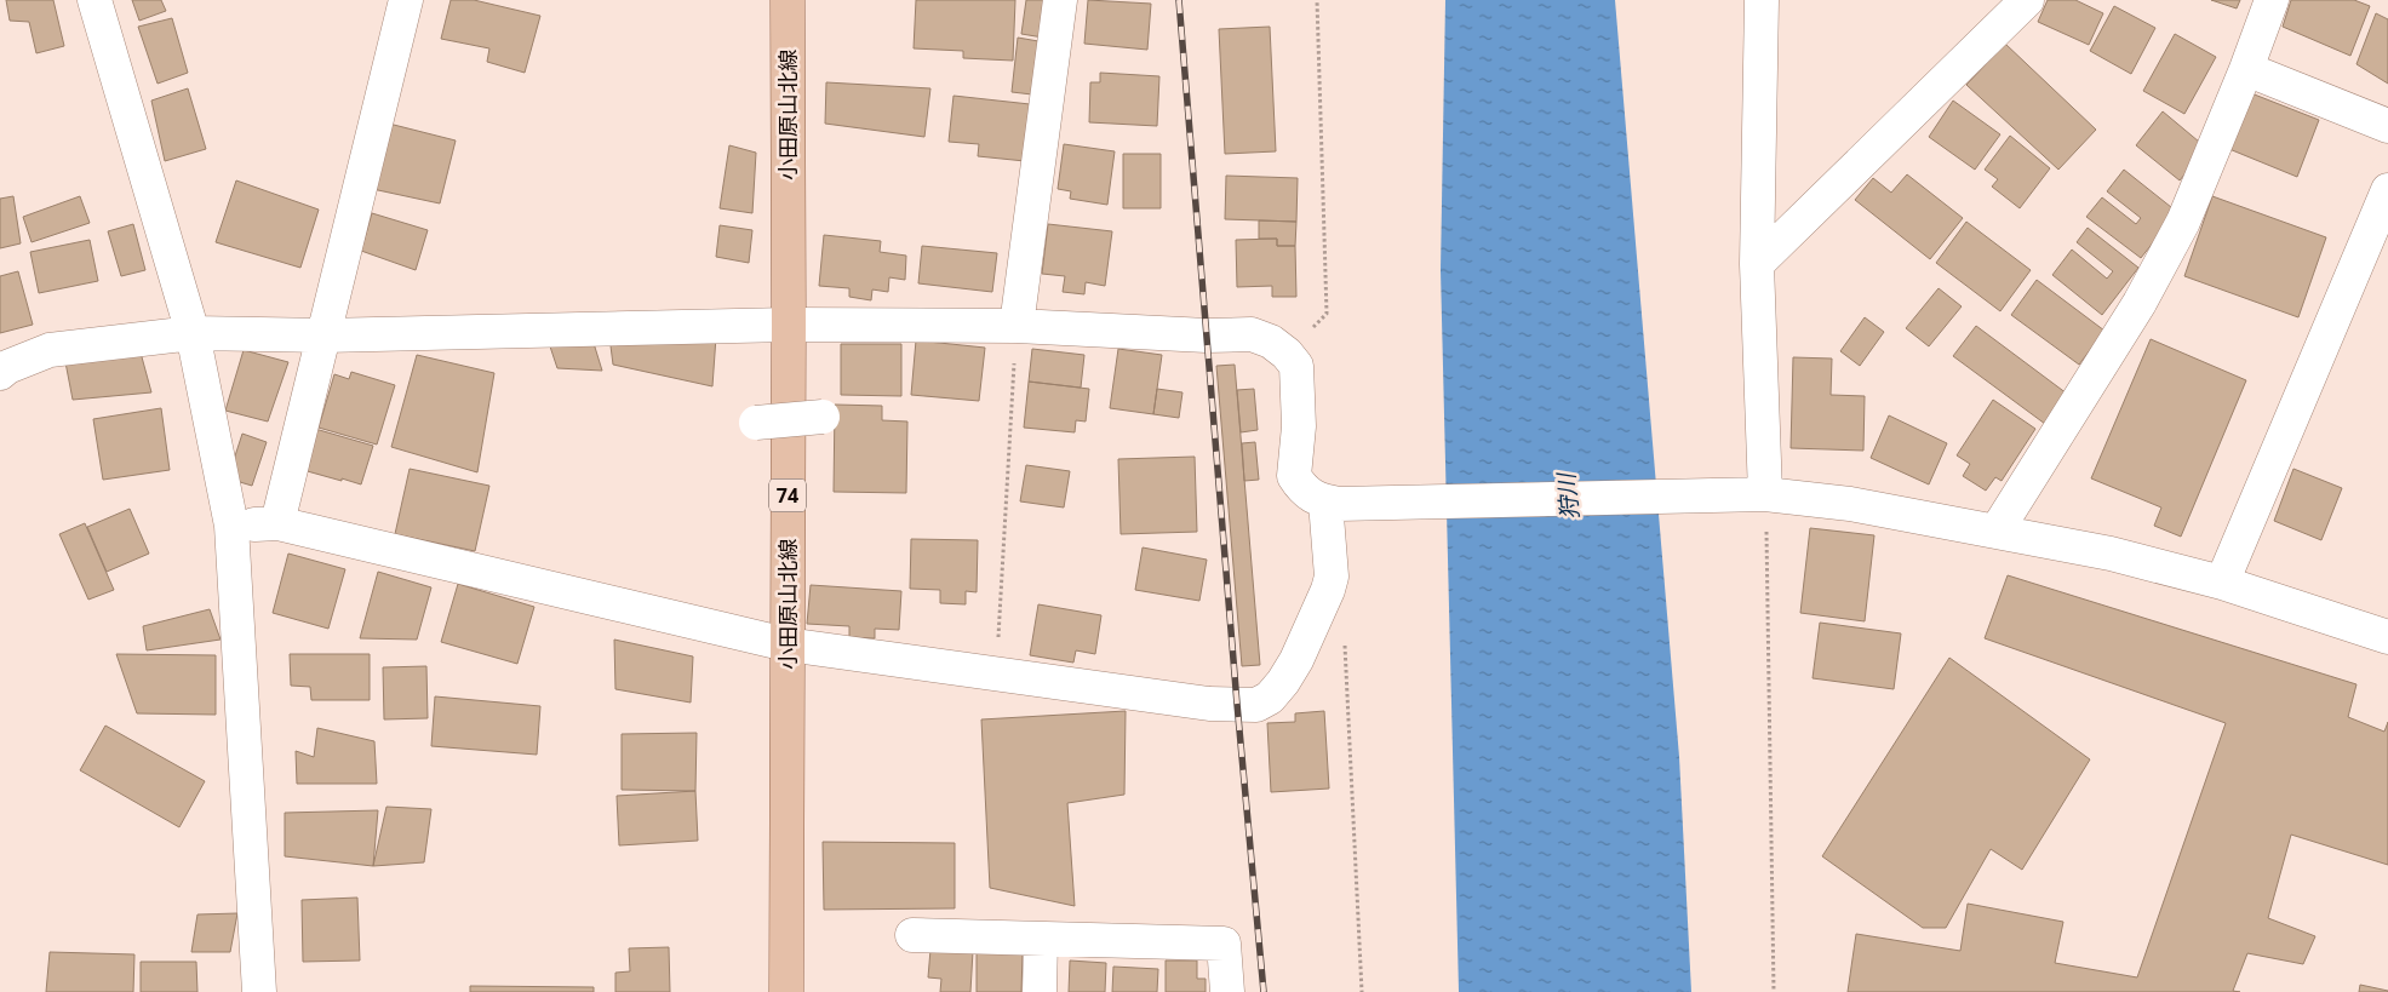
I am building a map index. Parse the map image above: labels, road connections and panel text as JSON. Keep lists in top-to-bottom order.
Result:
{
  "streets": {
    "main road": ["小田原山北線", "74"]
  },
  "water": ["狩川"]
}
